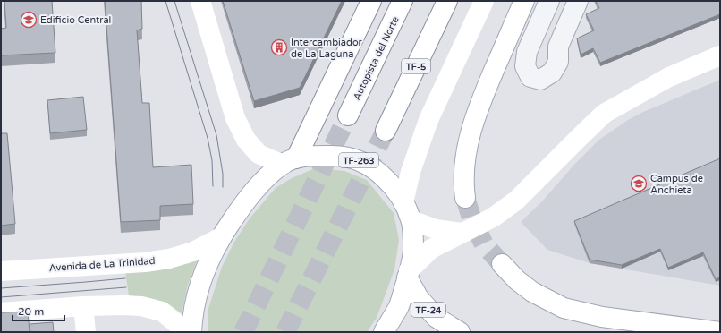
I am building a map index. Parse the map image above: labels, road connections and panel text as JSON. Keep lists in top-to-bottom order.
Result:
{
  "streets": {
    "main road": [
      "Autopista del Norte",
      "TF-5",
      "TF-263",
      "Avenida de La Trinidad",
      "TF-24"
    ]
  },
  "crossings": [
    ["TF-263", "TF-24"]
  ],
  "places": {
    "school or university": ["Edificio Central", "Campus de Anchieta"],
    "building": ["Intercambiador de La Laguna"]
  },
  "scale_bar": "20 m"
}
